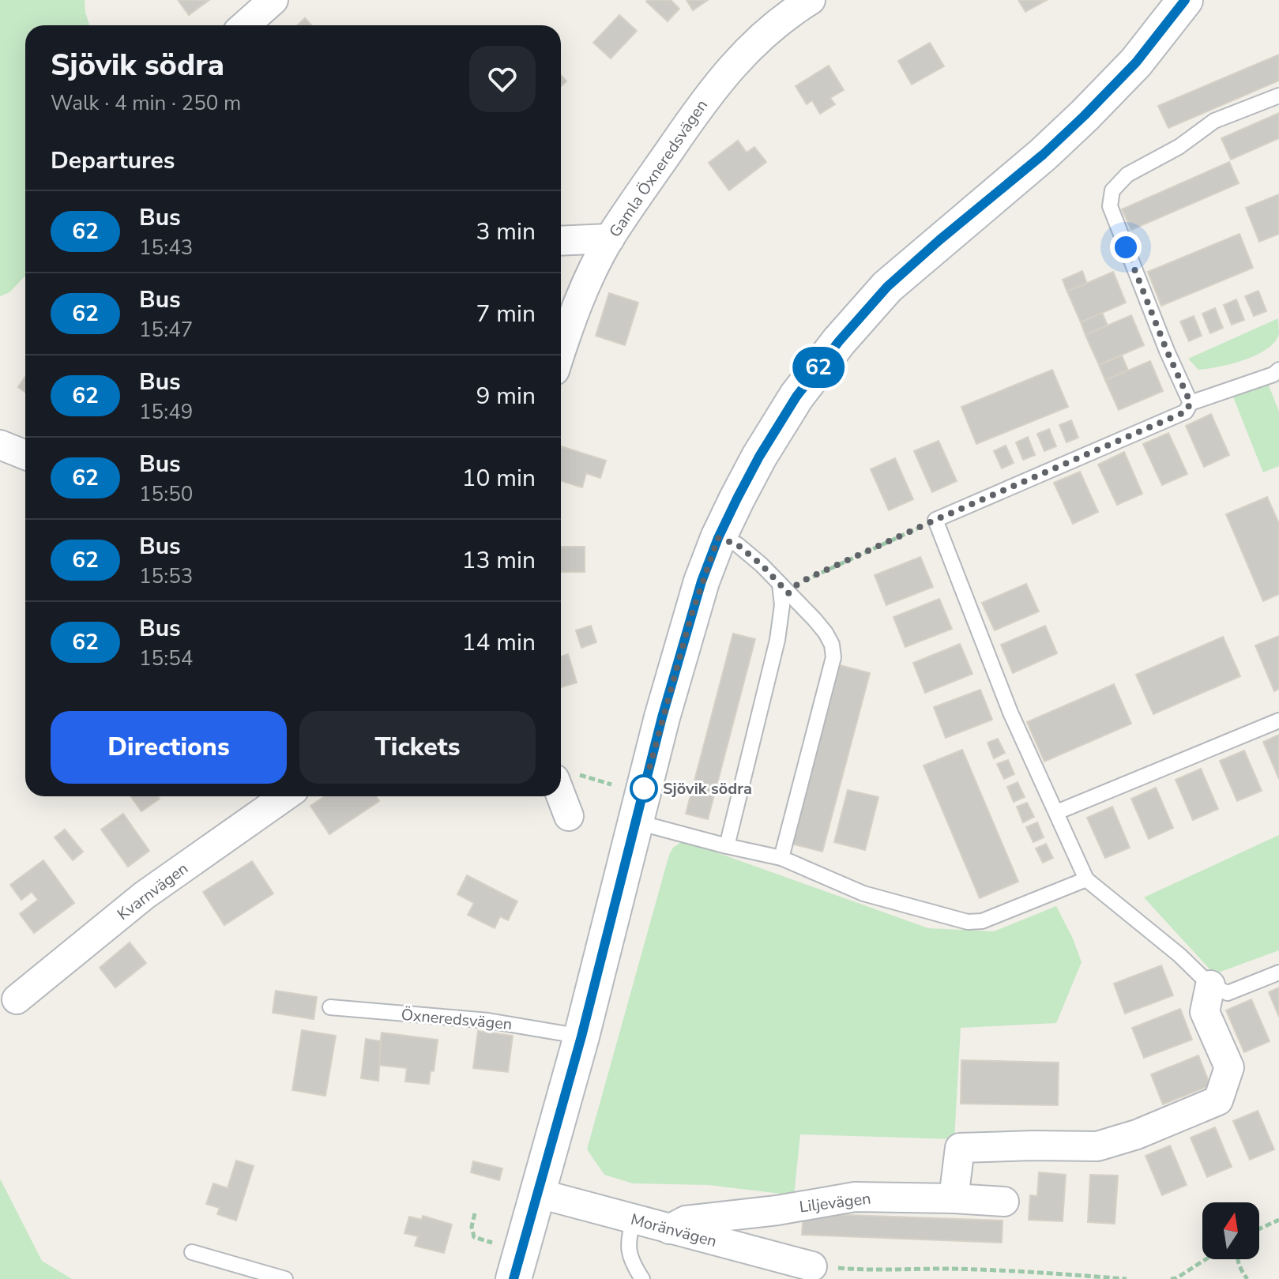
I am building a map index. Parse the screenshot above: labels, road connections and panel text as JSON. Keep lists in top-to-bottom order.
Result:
{
  "streets": {
    "street": [
      "Gamla Öxneredsvägen",
      "Kvarnvägen",
      "Liljevägen",
      "Moränvägen"
    ],
    "lane": ["Öxneredsvägen"]
  },
  "crossings": [
    ["Liljevägen", "Moränvägen"]
  ],
  "places": ["Sjövik södra"],
  "lines": ["bus line 62"],
  "north": "top",
  "page": {
    "on_map": "62",
    "heading": [
      ["Sjövik södra", "Walk · 4 min · 250 m"],
      "Departures"
    ],
    "list": [
      {
        "mark": "62",
        "name": "Bus",
        "note": "15:43",
        "value": "3 min"
      },
      {
        "mark": "62",
        "name": "Bus",
        "note": "15:47",
        "value": "7 min"
      },
      {
        "mark": "62",
        "name": "Bus",
        "note": "15:49",
        "value": "9 min"
      },
      {
        "mark": "62",
        "name": "Bus",
        "note": "15:50",
        "value": "10 min"
      },
      {
        "mark": "62",
        "name": "Bus",
        "note": "15:53",
        "value": "13 min"
      },
      {
        "mark": "62",
        "name": "Bus",
        "note": "15:54",
        "value": "14 min"
      }
    ],
    "buttons": ["Directions", "Tickets"]
  }
}
